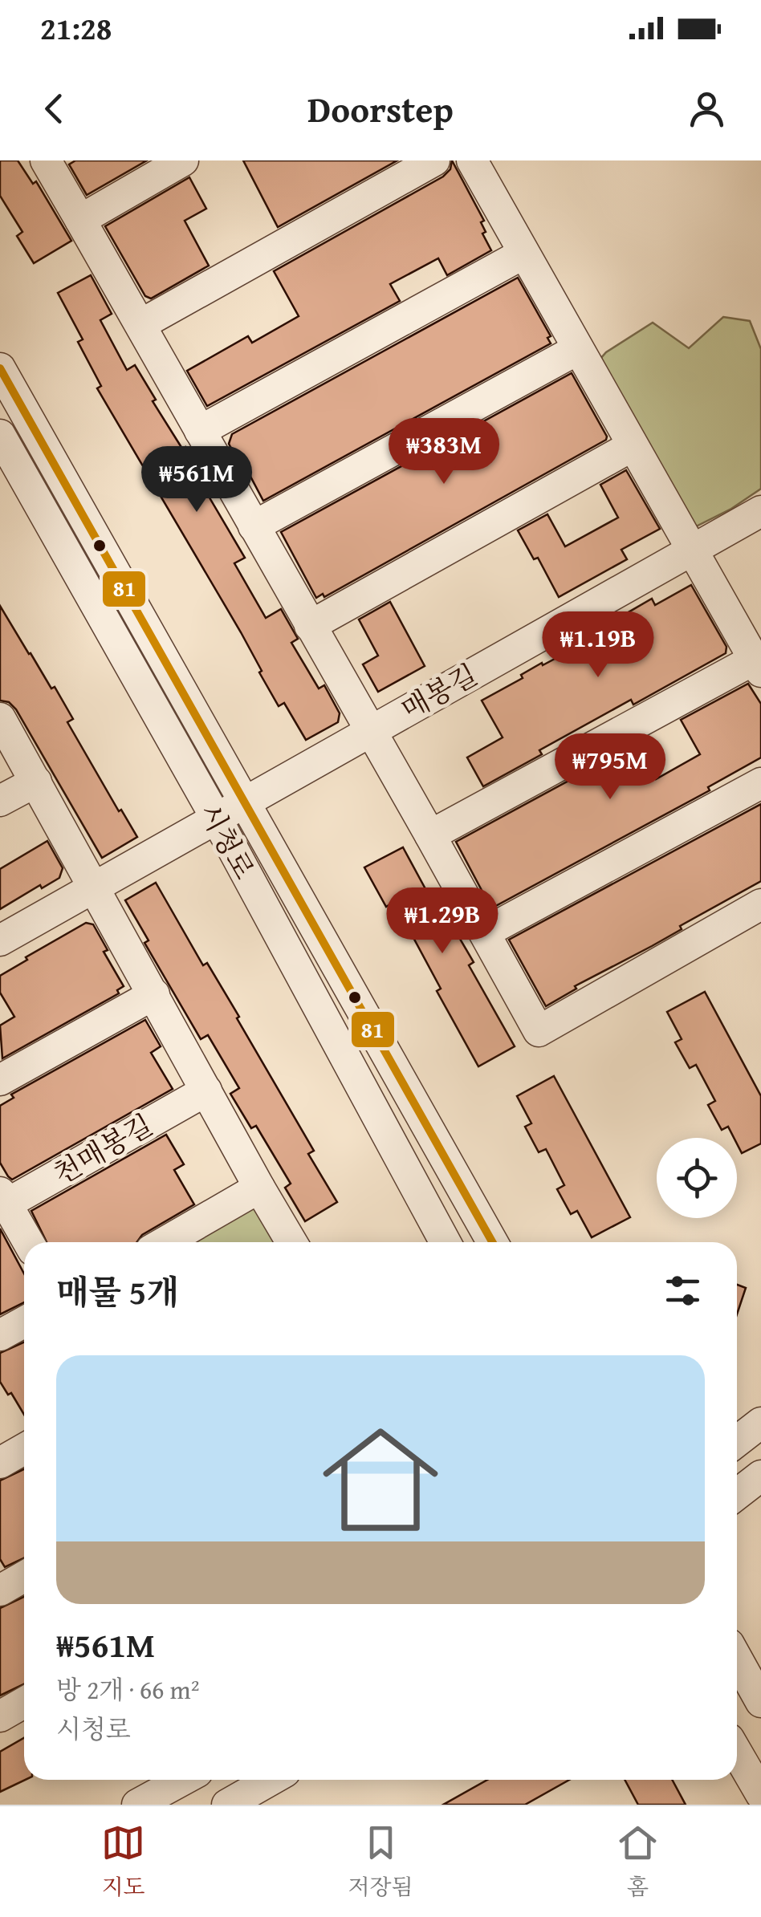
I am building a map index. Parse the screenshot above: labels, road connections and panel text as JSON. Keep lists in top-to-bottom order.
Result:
{
  "streets": {
    "street": ["매봉길", "시청로", "천매봉길"]
  },
  "lines": ["transit line 81"],
  "page": {
    "status": "21:28",
    "header": "Doorstep",
    "price": [
      "₩383M",
      "₩561M",
      "₩1.19B",
      "₩795M",
      "₩1.29B"
    ],
    "heading": "매물 5개",
    "list": [
      {
        "name": "₩561M",
        "note": "방 2개 · 66 m² · 시청로"
      }
    ],
    "tabs": ["지도", "저장됨", "홈"]
  }
}
